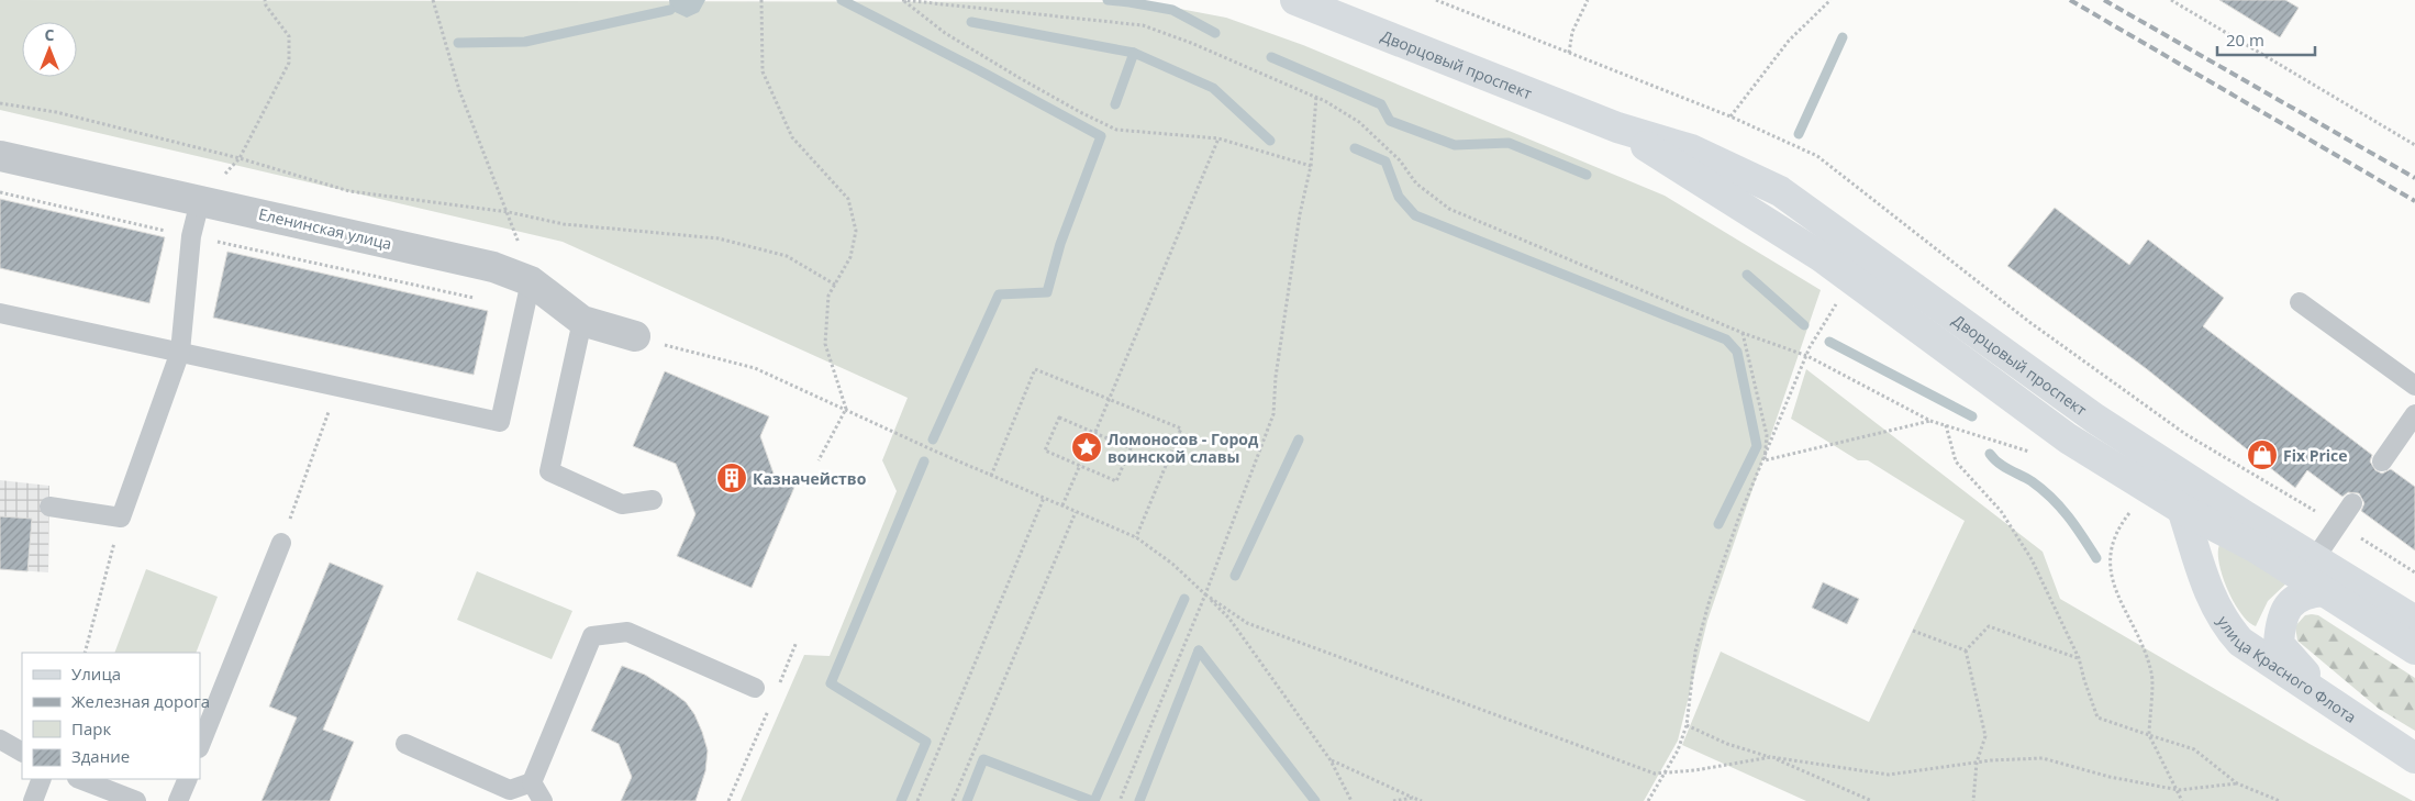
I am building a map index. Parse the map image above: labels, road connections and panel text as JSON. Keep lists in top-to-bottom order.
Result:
{
  "streets": {
    "main road": ["Дворцовый проспект", "улица Красного Флота"],
    "street": ["Еленинская улица"]
  },
  "crossings": [
    ["Дворцовый проспект", "улица Красного Флота"]
  ],
  "places": {
    "place": ["Ломоносов - Город воинской славы"],
    "shop": ["Fix Price"],
    "building": ["Казначейство"]
  },
  "legend": [
    "Улица",
    "Железная дорога",
    "Парк",
    "Здание"
  ],
  "scale_bar": "20 m",
  "north": "top"
}
